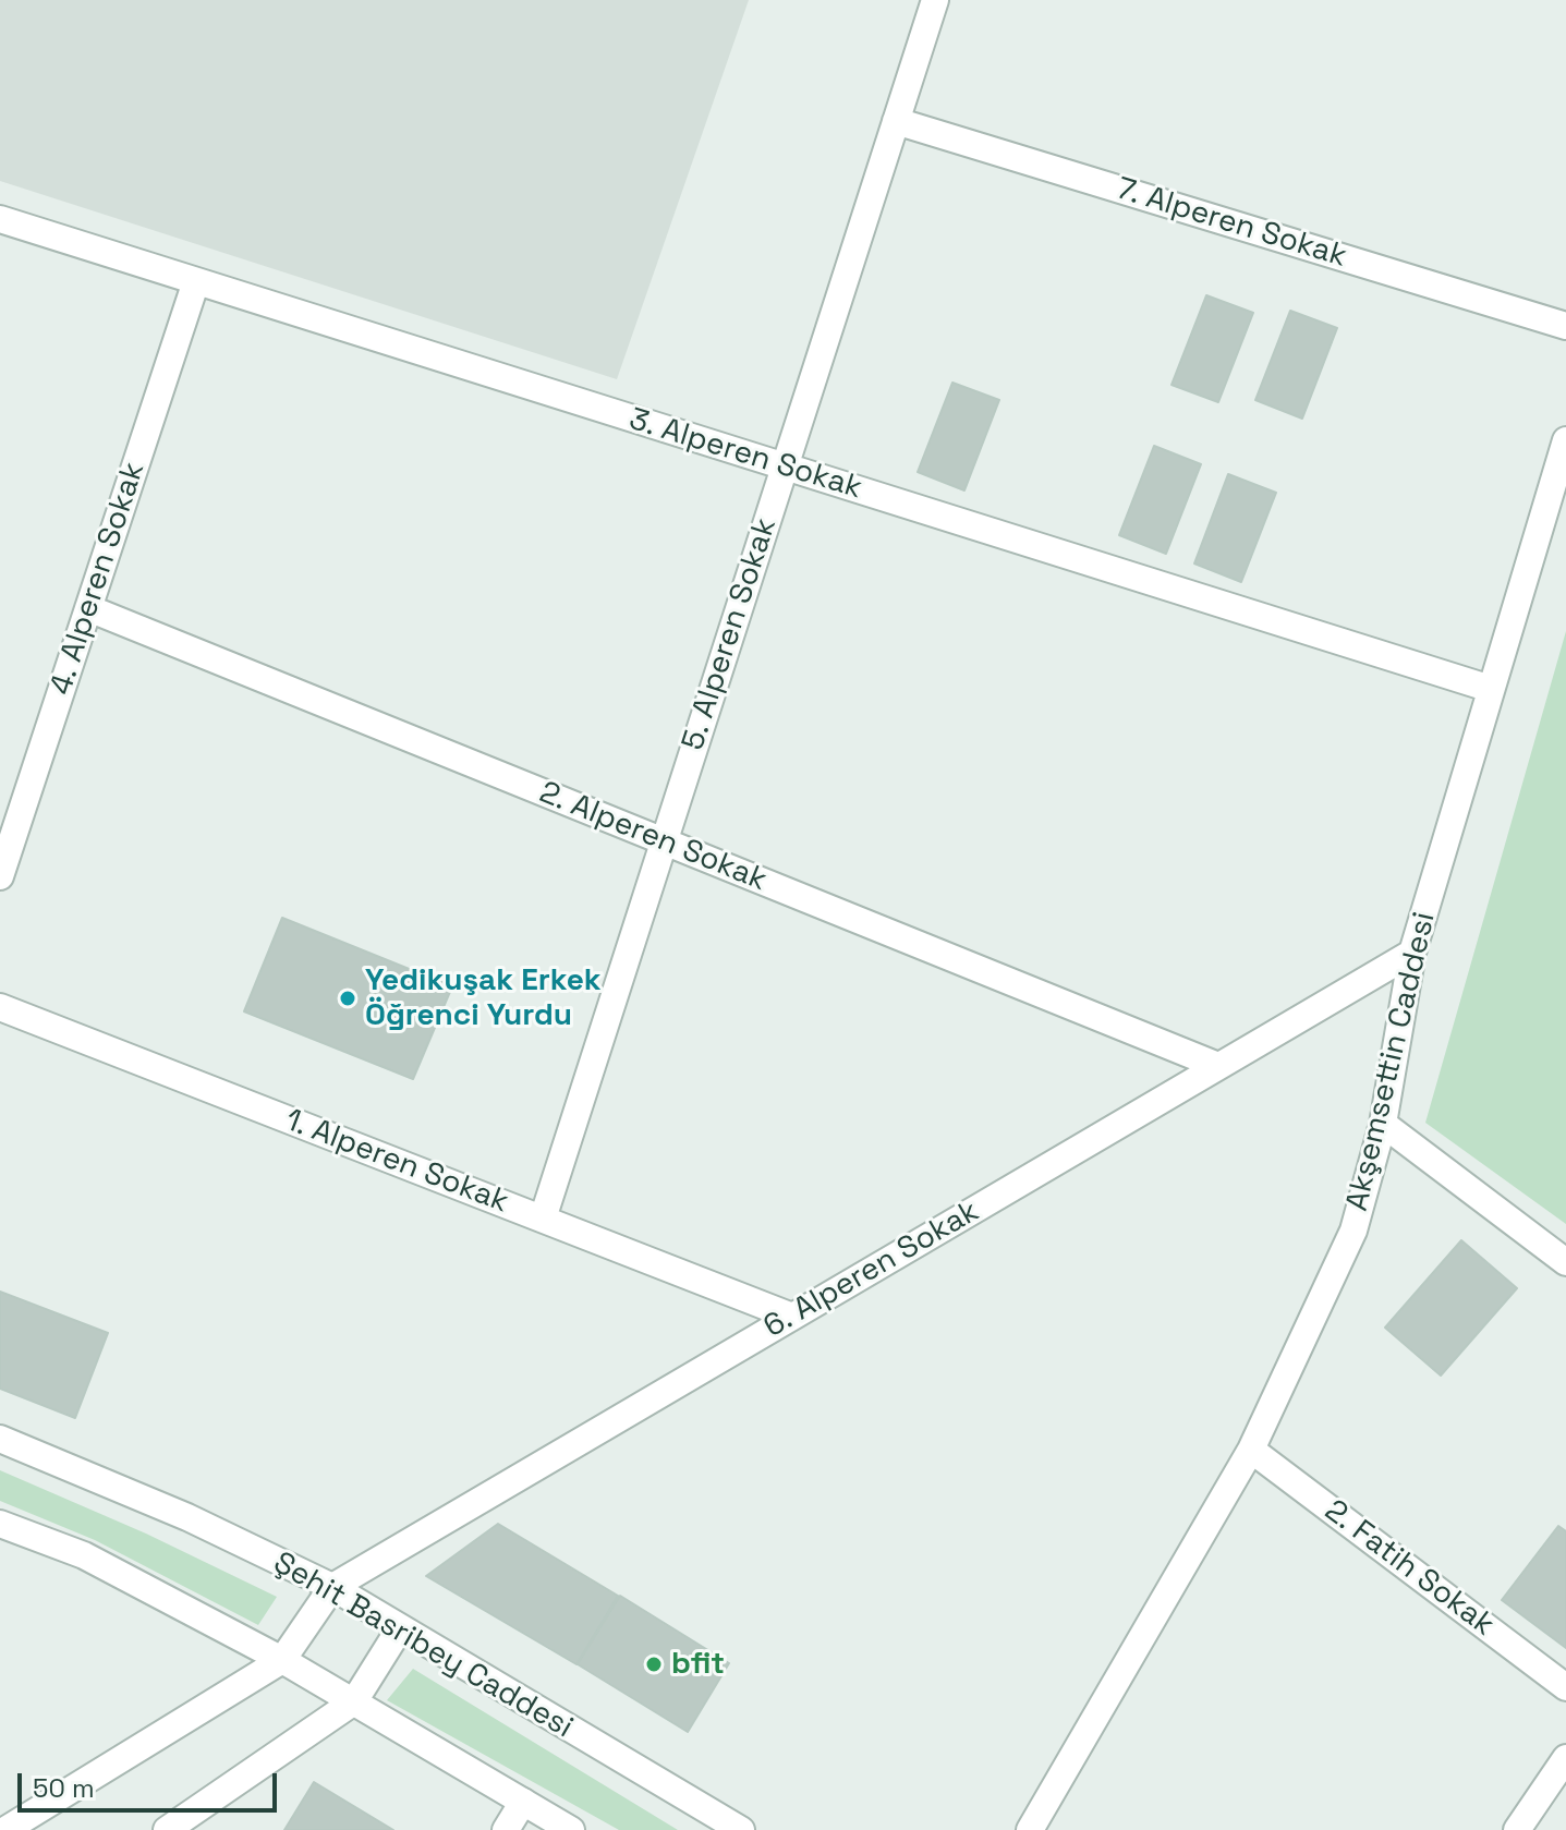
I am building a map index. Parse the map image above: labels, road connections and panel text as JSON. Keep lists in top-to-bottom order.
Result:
{
  "streets": {
    "street": [
      "7. Alperen Sokak",
      "3. Alperen Sokak",
      "4. Alperen Sokak",
      "5. Alperen Sokak",
      "2. Alperen Sokak",
      "Akşemsettin Caddesi",
      "1. Alperen Sokak",
      "6. Alperen Sokak",
      "2. Fatih Sokak",
      "Şehit Basribey Caddesi"
    ]
  },
  "crossings": [
    ["7. Alperen Sokak", "5. Alperen Sokak"],
    ["3. Alperen Sokak", "4. Alperen Sokak"],
    ["3. Alperen Sokak", "5. Alperen Sokak"],
    ["3. Alperen Sokak", "Akşemsettin Caddesi"],
    ["4. Alperen Sokak", "2. Alperen Sokak"],
    ["5. Alperen Sokak", "2. Alperen Sokak"],
    ["5. Alperen Sokak", "1. Alperen Sokak"],
    ["2. Alperen Sokak", "6. Alperen Sokak"],
    ["Akşemsettin Caddesi", "6. Alperen Sokak"],
    ["Akşemsettin Caddesi", "2. Fatih Sokak"],
    ["1. Alperen Sokak", "6. Alperen Sokak"],
    ["6. Alperen Sokak", "Şehit Basribey Caddesi"]
  ],
  "places": ["Yedikuşak Erkek Öğrenci Yurdu", "bfit"],
  "scale_bar": "50 m"
}
